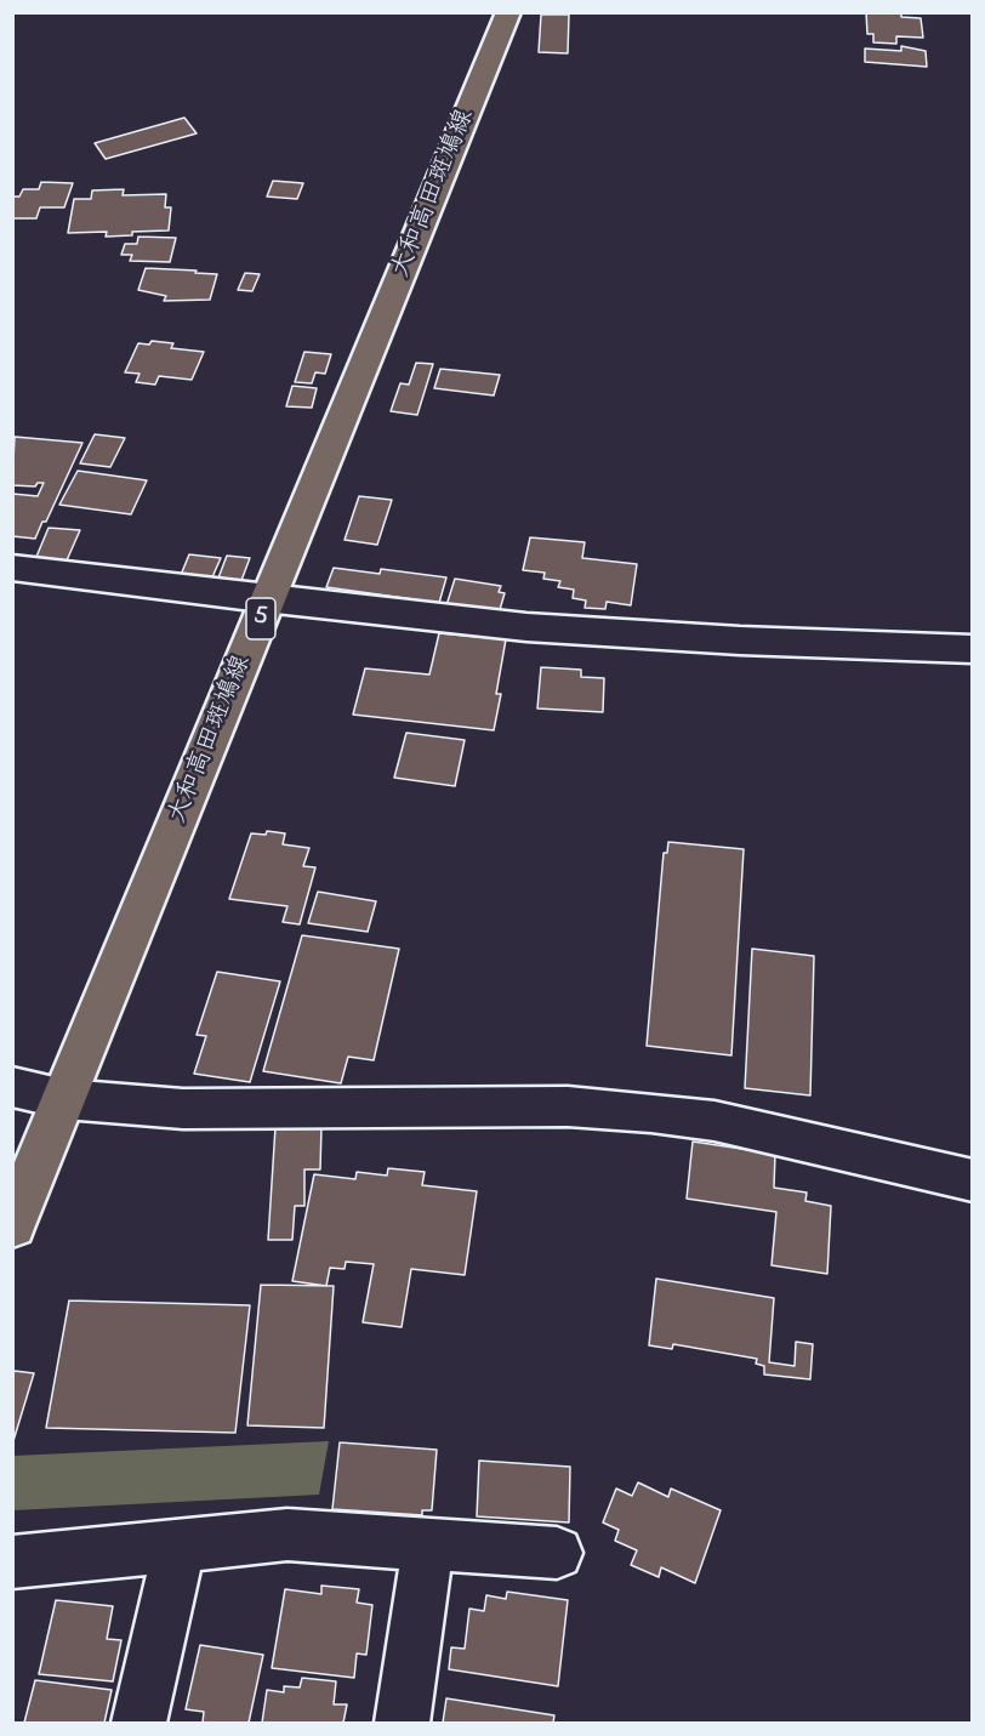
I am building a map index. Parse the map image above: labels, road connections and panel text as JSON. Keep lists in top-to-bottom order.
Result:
{
  "streets": {
    "main road": ["大和高田斑鳩線", "5"]
  }
}
